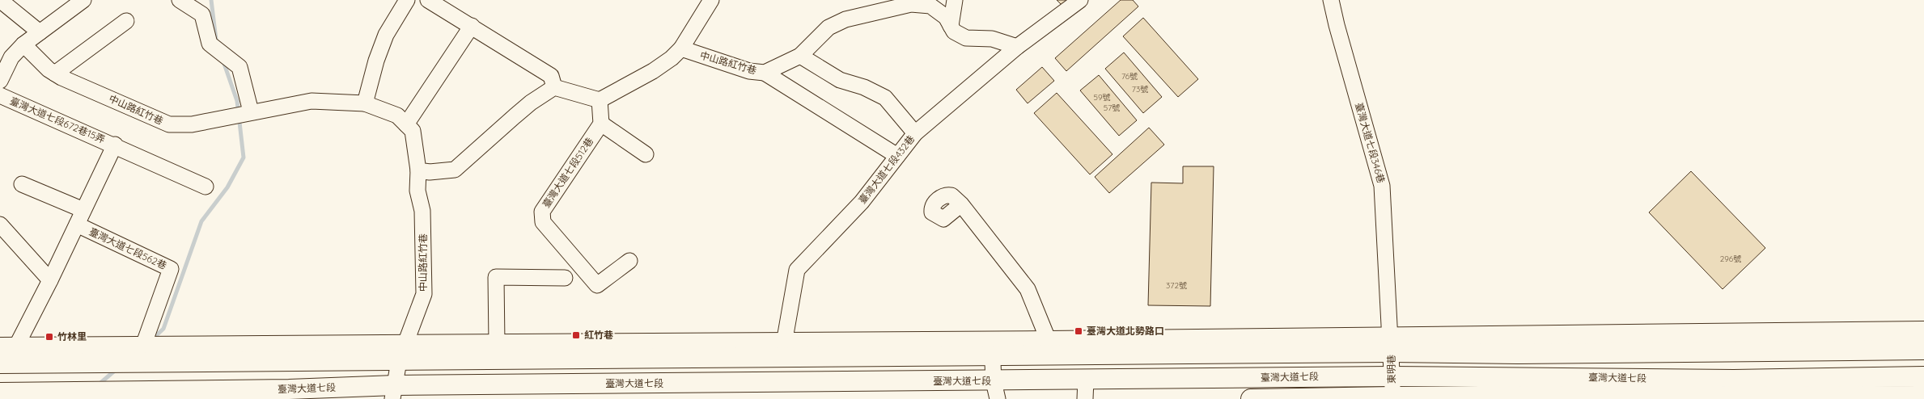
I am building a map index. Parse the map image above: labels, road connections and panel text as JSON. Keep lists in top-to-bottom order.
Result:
{
  "streets": {
    "main road": ["臺灣大道七段"],
    "street": [
      "中山路紅竹巷",
      "臺灣大道七段672巷15弄",
      "臺灣大道七段346巷",
      "臺灣大道七段432巷",
      "臺灣大道七段512巷",
      "臺灣大道七段562巷",
      "東明巷"
    ]
  },
  "crossings": [
    ["中山路紅竹巷", "臺灣大道七段"],
    ["臺灣大道七段346巷", "東明巷"],
    ["東明巷", "臺灣大道七段"]
  ],
  "places": {
    "transit": ["臺灣大道北勢路口", "紅竹巷", "竹林里"]
  },
  "house_numbers": [
    "76號",
    "73號",
    "59號",
    "57號",
    "296號",
    "372號"
  ]
}
